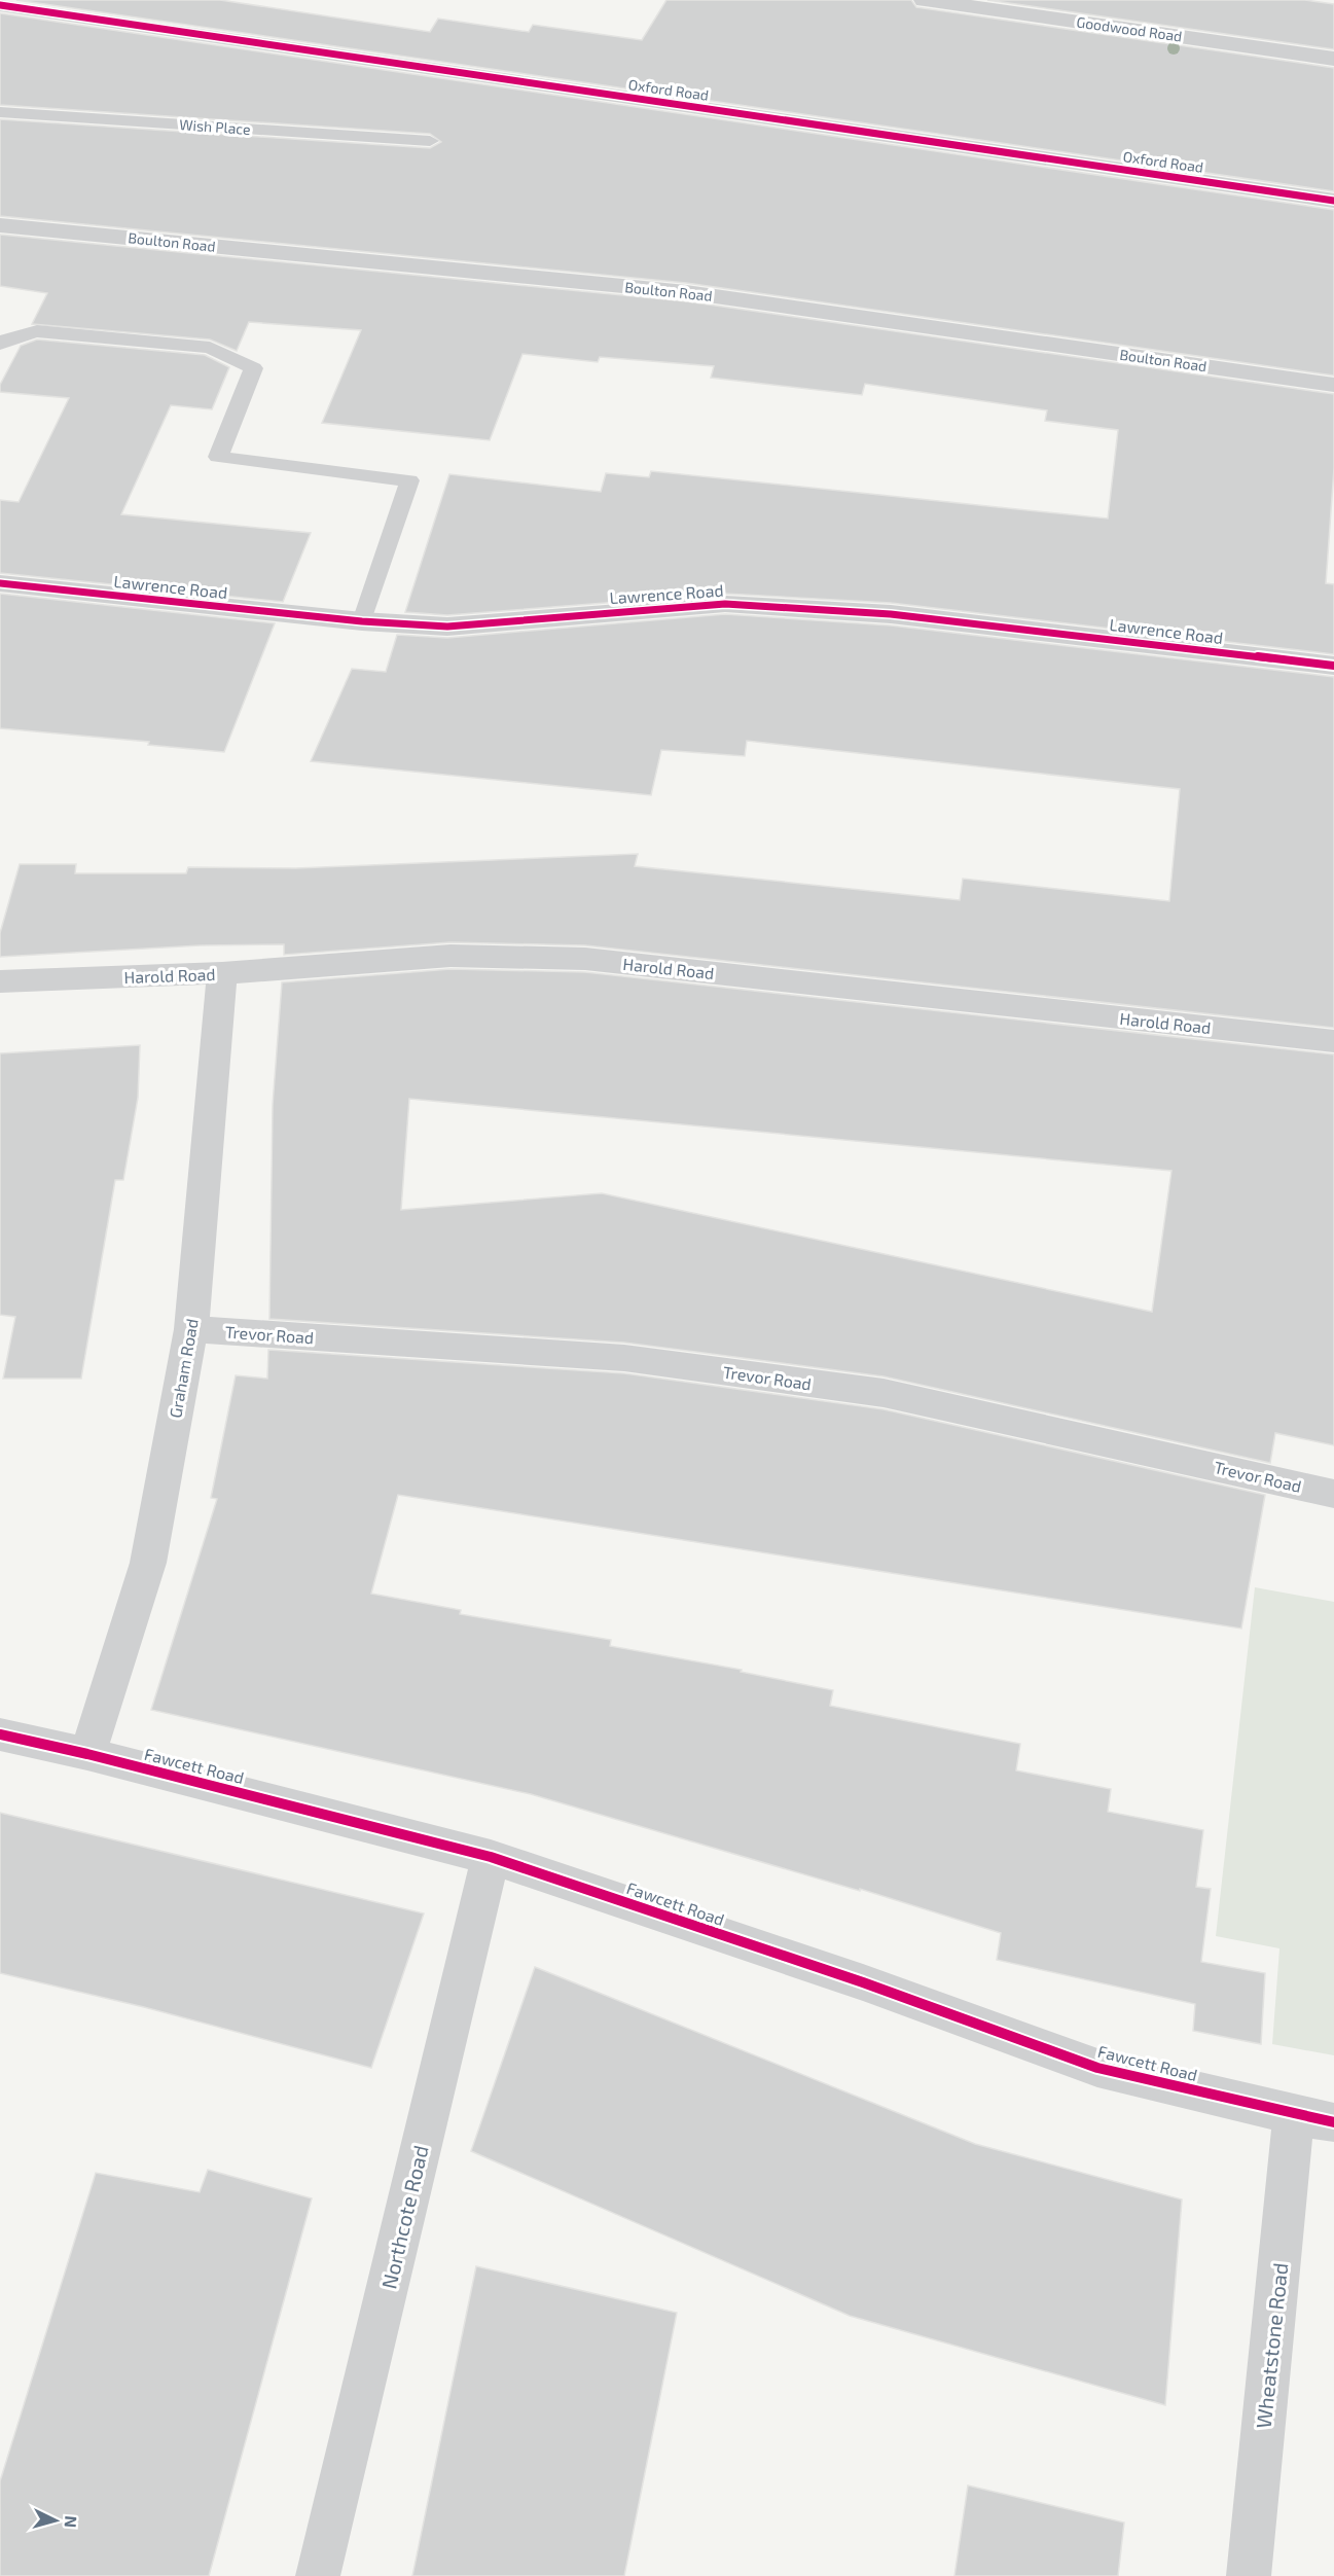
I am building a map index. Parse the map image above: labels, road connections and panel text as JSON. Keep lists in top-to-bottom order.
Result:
{
  "streets": {
    "street": [
      "Goodwood Road",
      "Oxford Road",
      "Boulton Road",
      "Lawrence Road",
      "Harold Road",
      "Trevor Road",
      "Graham Road",
      "Fawcett Road",
      "Northcote Road",
      "Wheatstone Road"
    ],
    "lane": ["Wish Place"]
  },
  "crossings": [
    ["Harold Road", "Graham Road"],
    ["Trevor Road", "Graham Road"],
    ["Graham Road", "Fawcett Road"],
    ["Fawcett Road", "Northcote Road"],
    ["Fawcett Road", "Wheatstone Road"]
  ],
  "north": "right"
}
